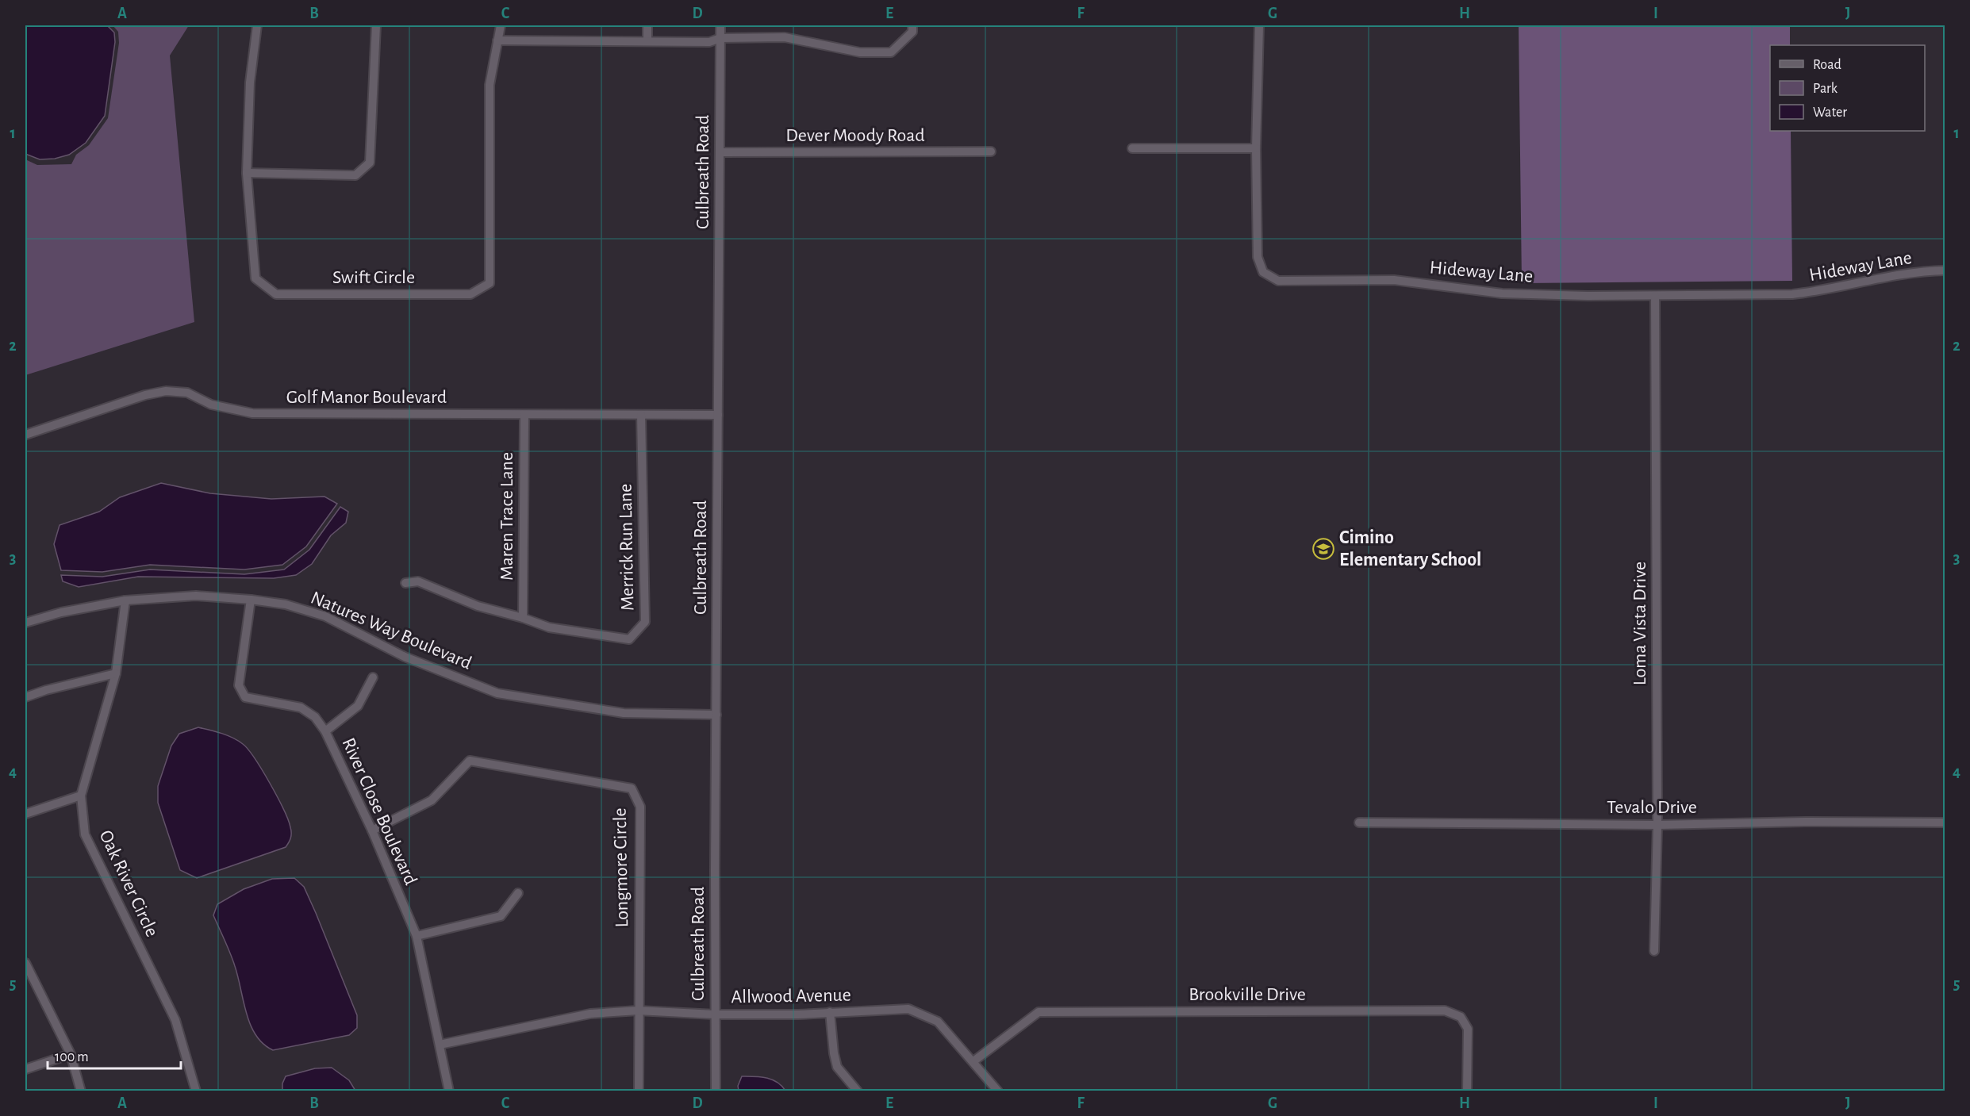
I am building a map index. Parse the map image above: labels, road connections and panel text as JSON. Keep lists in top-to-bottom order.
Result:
{
  "streets": {
    "street": [
      "Dever Moody Road",
      "Culbreath Road",
      "Hideway Lane",
      "Swift Circle",
      "Golf Manor Boulevard",
      "Maren Trace Lane",
      "Merrick Run Lane",
      "Loma Vista Drive",
      "Natures Way Boulevard",
      "Tevalo Drive",
      "River Close Boulevard",
      "Longmore Circle",
      "Oak River Circle",
      "Brookville Drive",
      "Allwood Avenue"
    ]
  },
  "crossings": [
    ["Dever Moody Road", "Culbreath Road"],
    ["Culbreath Road", "Golf Manor Boulevard"],
    ["Culbreath Road", "Natures Way Boulevard"],
    ["Culbreath Road", "Allwood Avenue"],
    ["Hideway Lane", "Loma Vista Drive"],
    ["Golf Manor Boulevard", "Maren Trace Lane"],
    ["Golf Manor Boulevard", "Merrick Run Lane"],
    ["Maren Trace Lane", "Merrick Run Lane"],
    ["Loma Vista Drive", "Tevalo Drive"],
    ["Natures Way Boulevard", "River Close Boulevard"],
    ["Natures Way Boulevard", "Oak River Circle"],
    ["River Close Boulevard", "Longmore Circle"],
    ["River Close Boulevard", "Allwood Avenue"],
    ["Longmore Circle", "Allwood Avenue"],
    ["Brookville Drive", "Allwood Avenue"]
  ],
  "places": {
    "school or university": ["Cimino Elementary School"]
  },
  "legend": ["Road", "Park", "Water"],
  "scale_bar": "100 m",
  "grid": {
    "columns": [
      "A",
      "B",
      "C",
      "D",
      "E",
      "F",
      "G",
      "H",
      "I",
      "J"
    ],
    "rows": [
      "1",
      "2",
      "3",
      "4",
      "5"
    ]
  }
}
